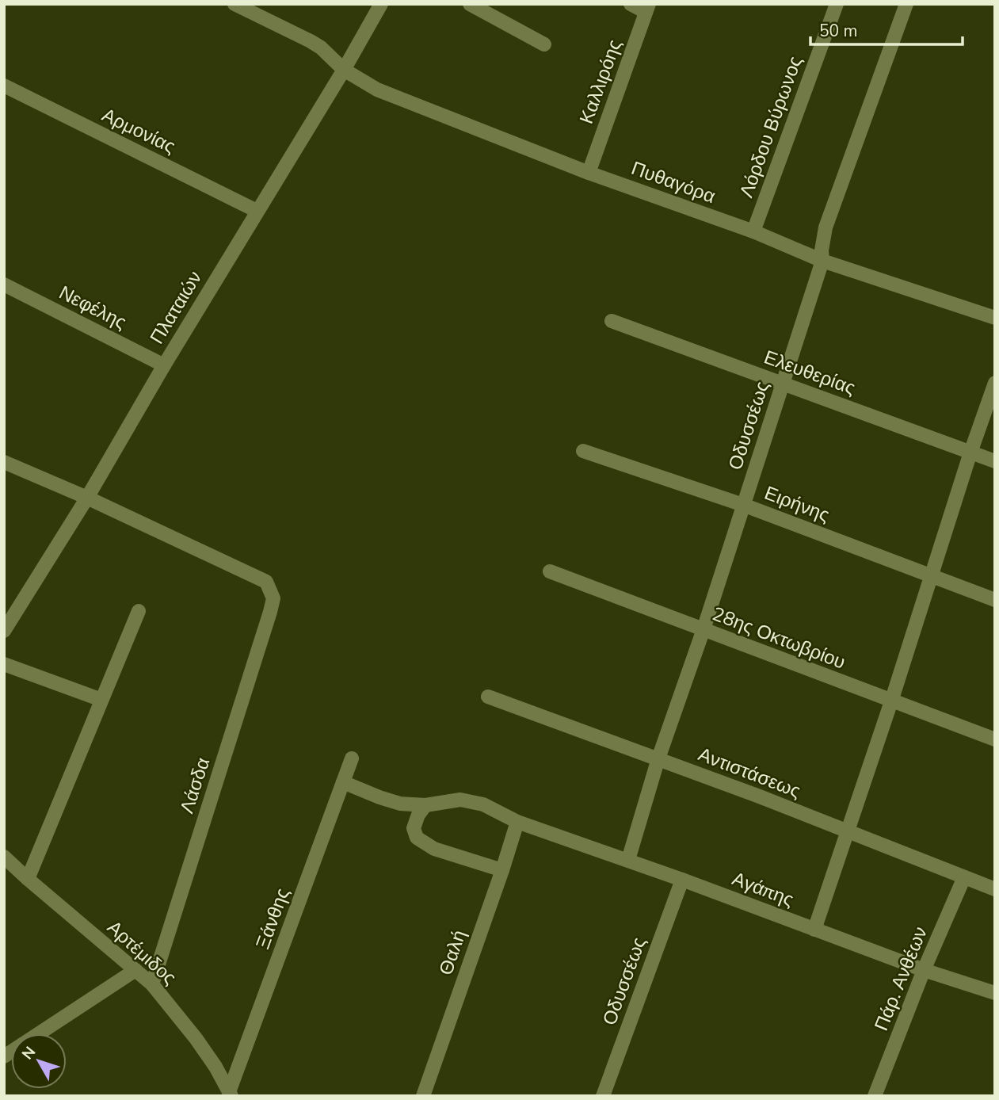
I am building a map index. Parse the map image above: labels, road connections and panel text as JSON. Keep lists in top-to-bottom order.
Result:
{
  "streets": {
    "street": [
      "Καλλιρόης",
      "Λόρδου Βύρωνος",
      "Αρμονίας",
      "Πυθαγόρα",
      "Νεφέλης",
      "Πλαταιών",
      "Ελευθερίας",
      "Οδυσσέως",
      "Ειρήνης",
      "28ης Οκτωβρίου",
      "Αντιστάσεως",
      "Λάσδα",
      "Αγάπης",
      "Ξάνθης",
      "Αρτέμιδος",
      "Θαλή",
      "Πάρ. Ανθέων"
    ]
  },
  "crossings": [
    ["Καλλιρόης", "Πυθαγόρα"],
    ["Λόρδου Βύρωνος", "Πυθαγόρα"],
    ["Αρμονίας", "Πλαταιών"],
    ["Πυθαγόρα", "Πλαταιών"],
    ["Πυθαγόρα", "Οδυσσέως"],
    ["Νεφέλης", "Πλαταιών"],
    ["Πλαταιών", "Λάσδα"],
    ["Ελευθερίας", "Οδυσσέως"],
    ["Οδυσσέως", "Ειρήνης"],
    ["Οδυσσέως", "28ης Οκτωβρίου"],
    ["Οδυσσέως", "Αντιστάσεως"],
    ["Οδυσσέως", "Αγάπης"],
    ["Αντιστάσεως", "Πάρ. Ανθέων"],
    ["Λάσδα", "Αρτέμιδος"],
    ["Αγάπης", "Ξάνθης"],
    ["Αγάπης", "Θαλή"],
    ["Αγάπης", "Πάρ. Ανθέων"],
    ["Ξάνθης", "Αρτέμιδος"]
  ],
  "scale_bar": "50 m",
  "north": "top left"
}
